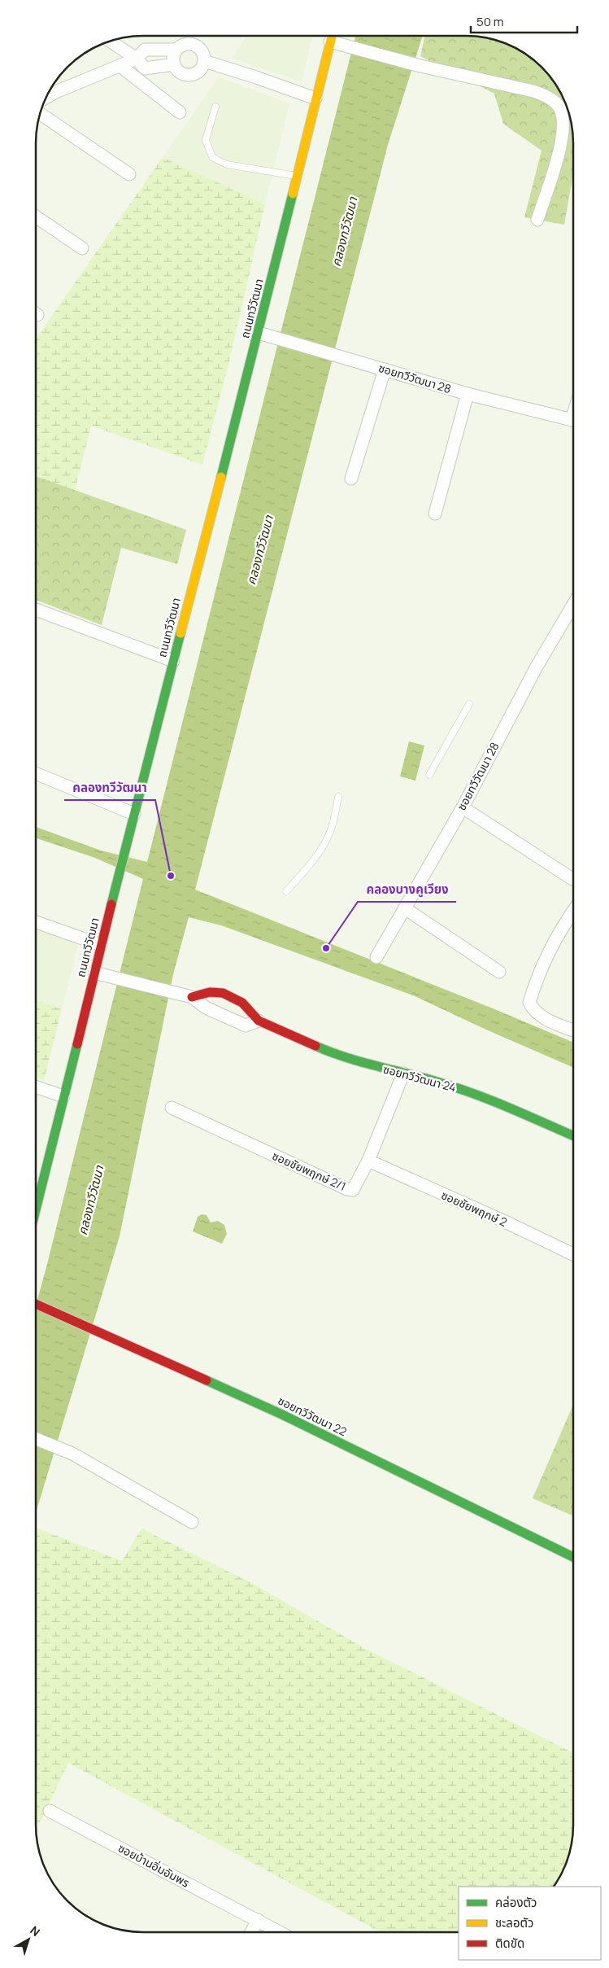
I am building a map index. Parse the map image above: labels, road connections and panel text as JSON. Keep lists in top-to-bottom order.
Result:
{
  "streets": {
    "main road": ["ถนนทวีวัฒนา", "ซอยทวีวัฒนา 24", "ซอยทวีวัฒนา 22"],
    "street": [
      "ซอยทวีวัฒนา 28",
      "ซอยชัยพฤกษ์ 2/1",
      "ซอยชัยพฤกษ์ 2",
      "ซอยบ้านอิ่มอัมพร"
    ]
  },
  "crossings": [
    ["ถนนทวีวัฒนา", "ซอยทวีวัฒนา 28"],
    ["ซอยทวีวัฒนา 24", "ซอยชัยพฤกษ์ 2/1"],
    ["ซอยชัยพฤกษ์ 2/1", "ซอยชัยพฤกษ์ 2"]
  ],
  "water": ["คลองทวีวัฒนา"],
  "places": ["คลองทวีวัฒนา", "คลองบางคูเวียง"],
  "legend": ["คล่องตัว", "ชะลอตัว", "ติดขัด"],
  "scale_bar": "50 m",
  "north": "top right"
}
